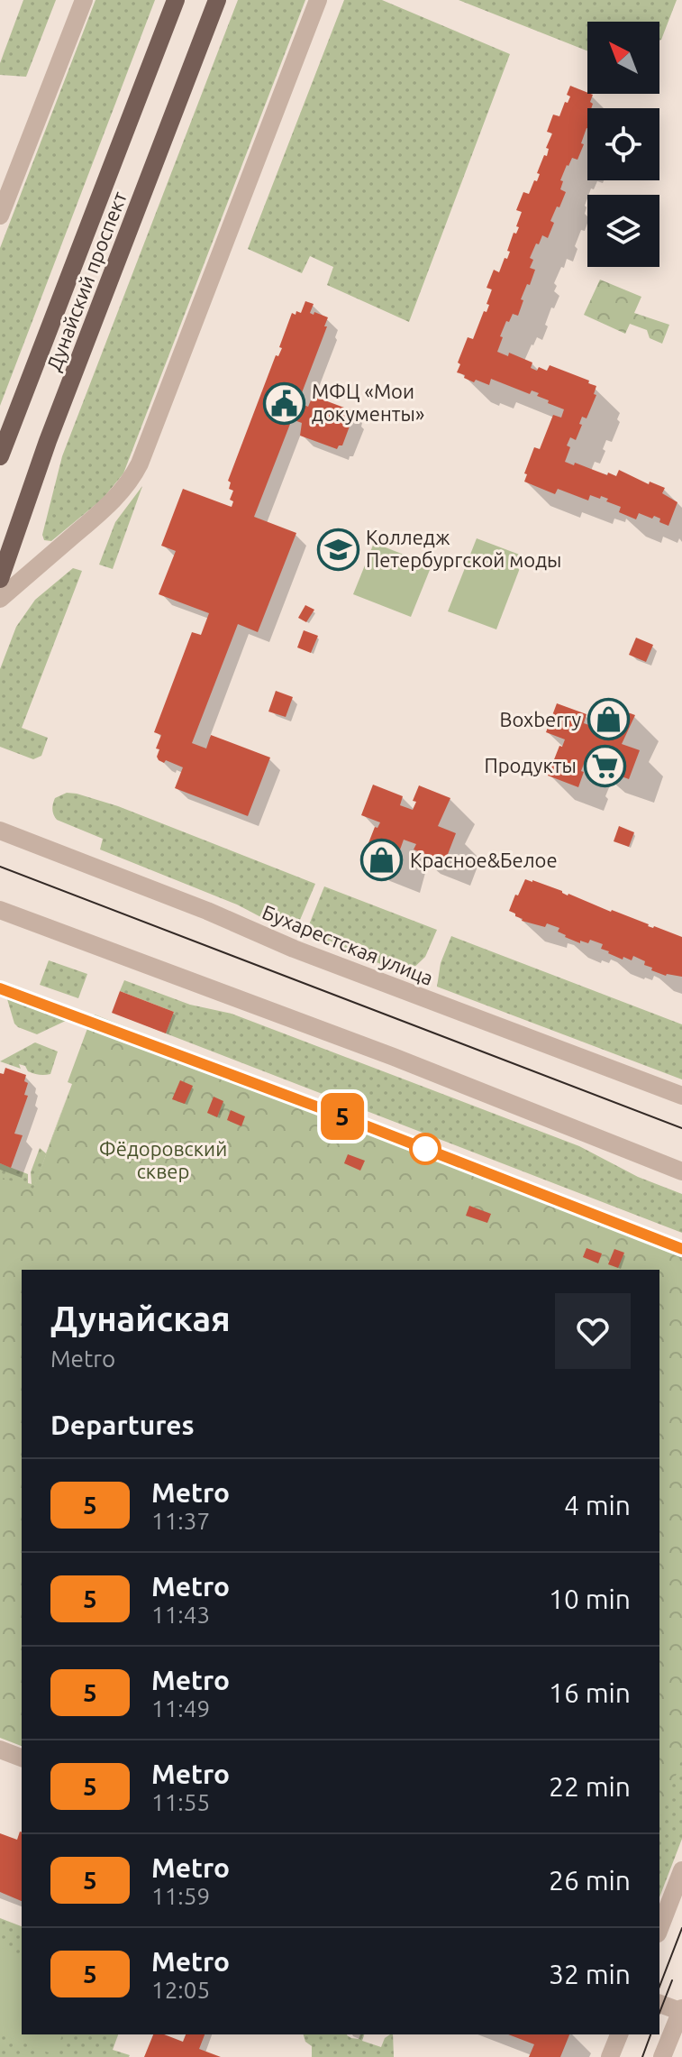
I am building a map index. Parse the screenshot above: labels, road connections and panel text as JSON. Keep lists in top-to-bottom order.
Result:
{
  "streets": {
    "main road": ["Дунайский проспект"],
    "street": ["Бухарестская улица"]
  },
  "parks": ["Фёдоровский сквер"],
  "places": {
    "public building": ["МФЦ «Мои документы»"],
    "school or university": ["Колледж Петербургской моды"],
    "shop": ["Boxberry", "Красное&Белое"],
    "supermarket": ["Продукты"]
  },
  "lines": ["metro line 5"],
  "north": "top left",
  "page": {
    "on_map": "5",
    "heading": [
      ["Дунайская", "Metro"],
      "Departures"
    ],
    "list": [
      {
        "mark": "5",
        "name": "Metro",
        "note": "11:37",
        "value": "4 min"
      },
      {
        "mark": "5",
        "name": "Metro",
        "note": "11:43",
        "value": "10 min"
      },
      {
        "mark": "5",
        "name": "Metro",
        "note": "11:49",
        "value": "16 min"
      },
      {
        "mark": "5",
        "name": "Metro",
        "note": "11:55",
        "value": "22 min"
      },
      {
        "mark": "5",
        "name": "Metro",
        "note": "11:59",
        "value": "26 min"
      },
      {
        "mark": "5",
        "name": "Metro",
        "note": "12:05",
        "value": "32 min"
      }
    ]
  }
}
